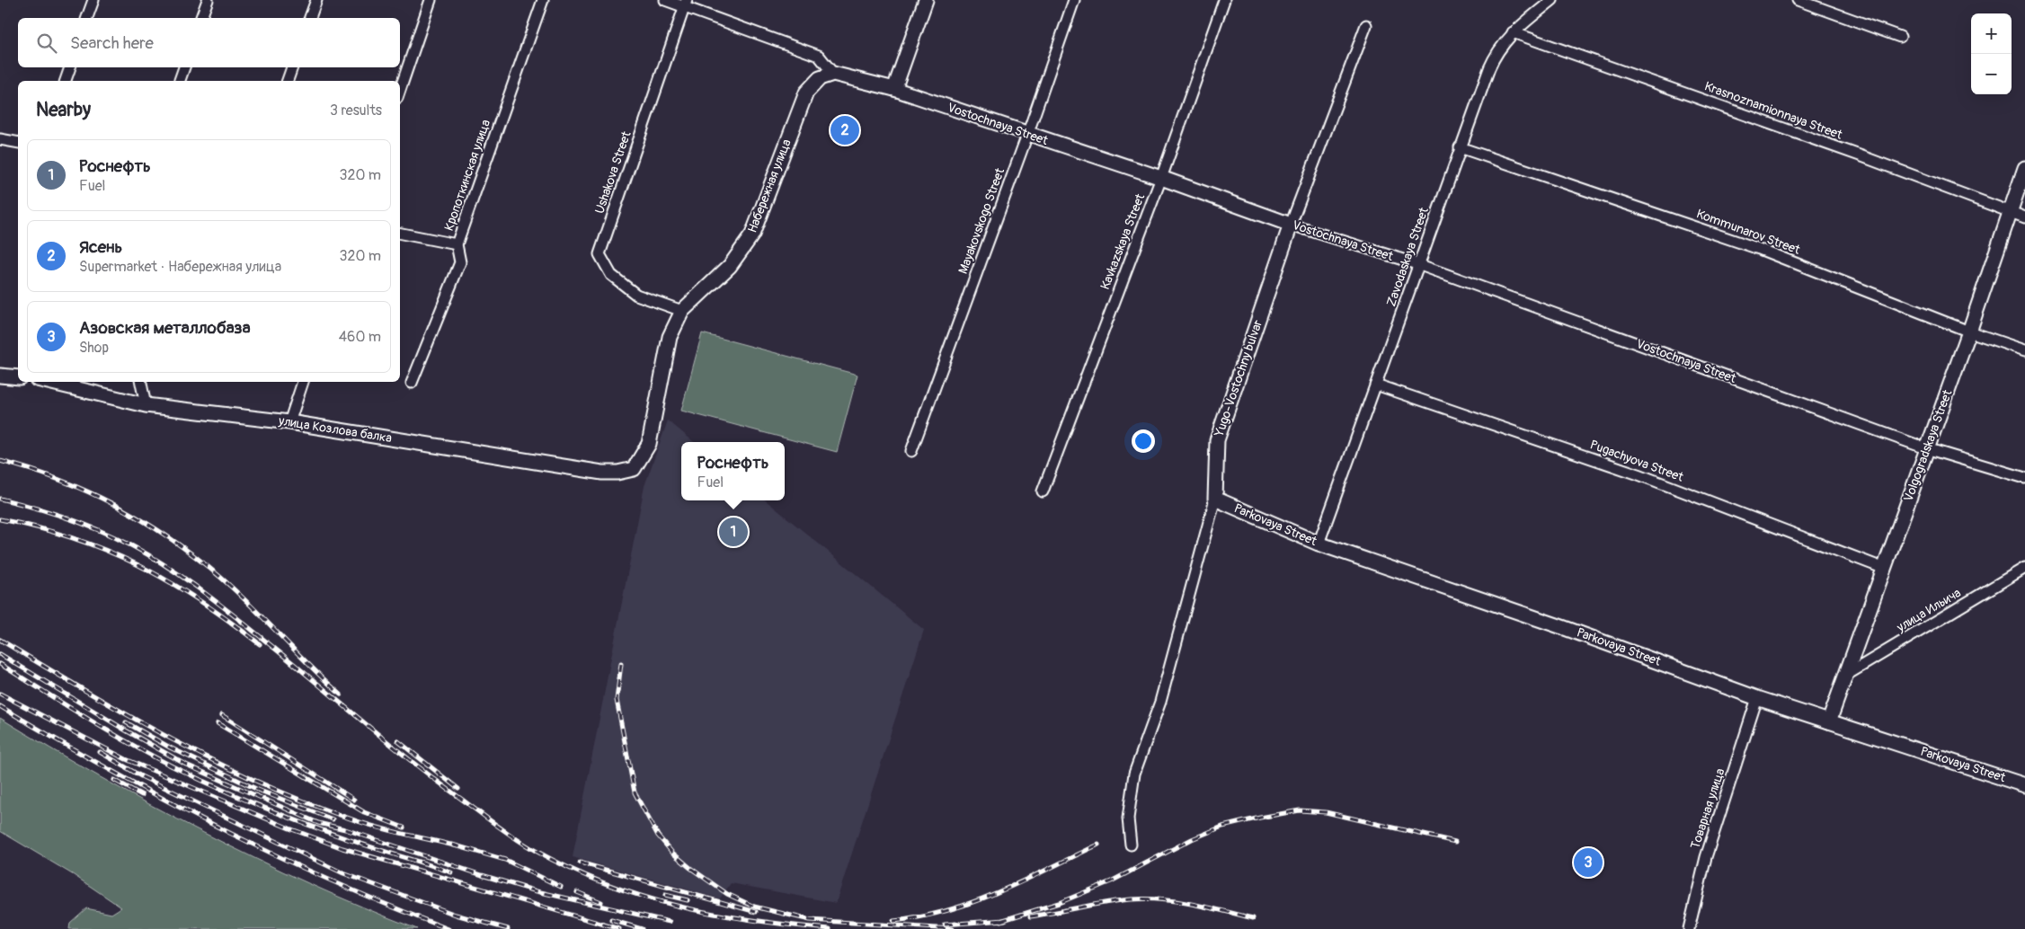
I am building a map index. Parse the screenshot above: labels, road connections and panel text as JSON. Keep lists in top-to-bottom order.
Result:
{
  "streets": {
    "main road": [
      "Vostochnaya Street",
      "Набережная улица",
      "Yugo-Vostochny bulvar",
      "улица Козлова балка",
      "Volgogradskaya Street",
      "Parkovaya Street"
    ],
    "street": [
      "Krasnoznamionnaya Street",
      "Ushakova Street",
      "Кропоткинская улица",
      "Mayakovskogo Street",
      "Kommunarov Street",
      "Kavkazskaya Street",
      "Zavodaskaya Street",
      "Pugachyova Street",
      "улица Ильича",
      "Товарная улица"
    ]
  },
  "crossings": [
    ["Krasnoznamionnaya Street", "Zavodaskaya Street"],
    ["Krasnoznamionnaya Street", "Volgogradskaya Street"],
    ["Vostochnaya Street", "Набережная улица"],
    ["Vostochnaya Street", "Mayakovskogo Street"],
    ["Vostochnaya Street", "Kavkazskaya Street"],
    ["Vostochnaya Street", "Zavodaskaya Street"],
    ["Vostochnaya Street", "Yugo-Vostochny bulvar"],
    ["Vostochnaya Street", "Volgogradskaya Street"],
    ["Ushakova Street", "Набережная улица"],
    ["Набережная улица", "улица Козлова балка"],
    ["Kommunarov Street", "Zavodaskaya Street"],
    ["Kommunarov Street", "Volgogradskaya Street"],
    ["Zavodaskaya Street", "Pugachyova Street"],
    ["Zavodaskaya Street", "Parkovaya Street"],
    ["Yugo-Vostochny bulvar", "Parkovaya Street"],
    ["Volgogradskaya Street", "Pugachyova Street"],
    ["Volgogradskaya Street", "Parkovaya Street"],
    ["Volgogradskaya Street", "улица Ильича"],
    ["Parkovaya Street", "Товарная улица"]
  ],
  "page": {
    "map_buttons": ["+", "−"],
    "search": "Search here",
    "heading": ["Nearby", "3 results"],
    "pins": ["2", "1", "3"],
    "list": [
      {
        "mark": "1",
        "name": "Роснефть",
        "note": "Fuel",
        "value": "320 m"
      },
      {
        "mark": "2",
        "name": "Ясень",
        "note": "Supermarket · Набережная улица",
        "value": "320 m"
      },
      {
        "mark": "3",
        "name": "Азовская металлобаза",
        "note": "Shop",
        "value": "460 m"
      }
    ],
    "popup": ["Роснефть", "Fuel"]
  }
}
